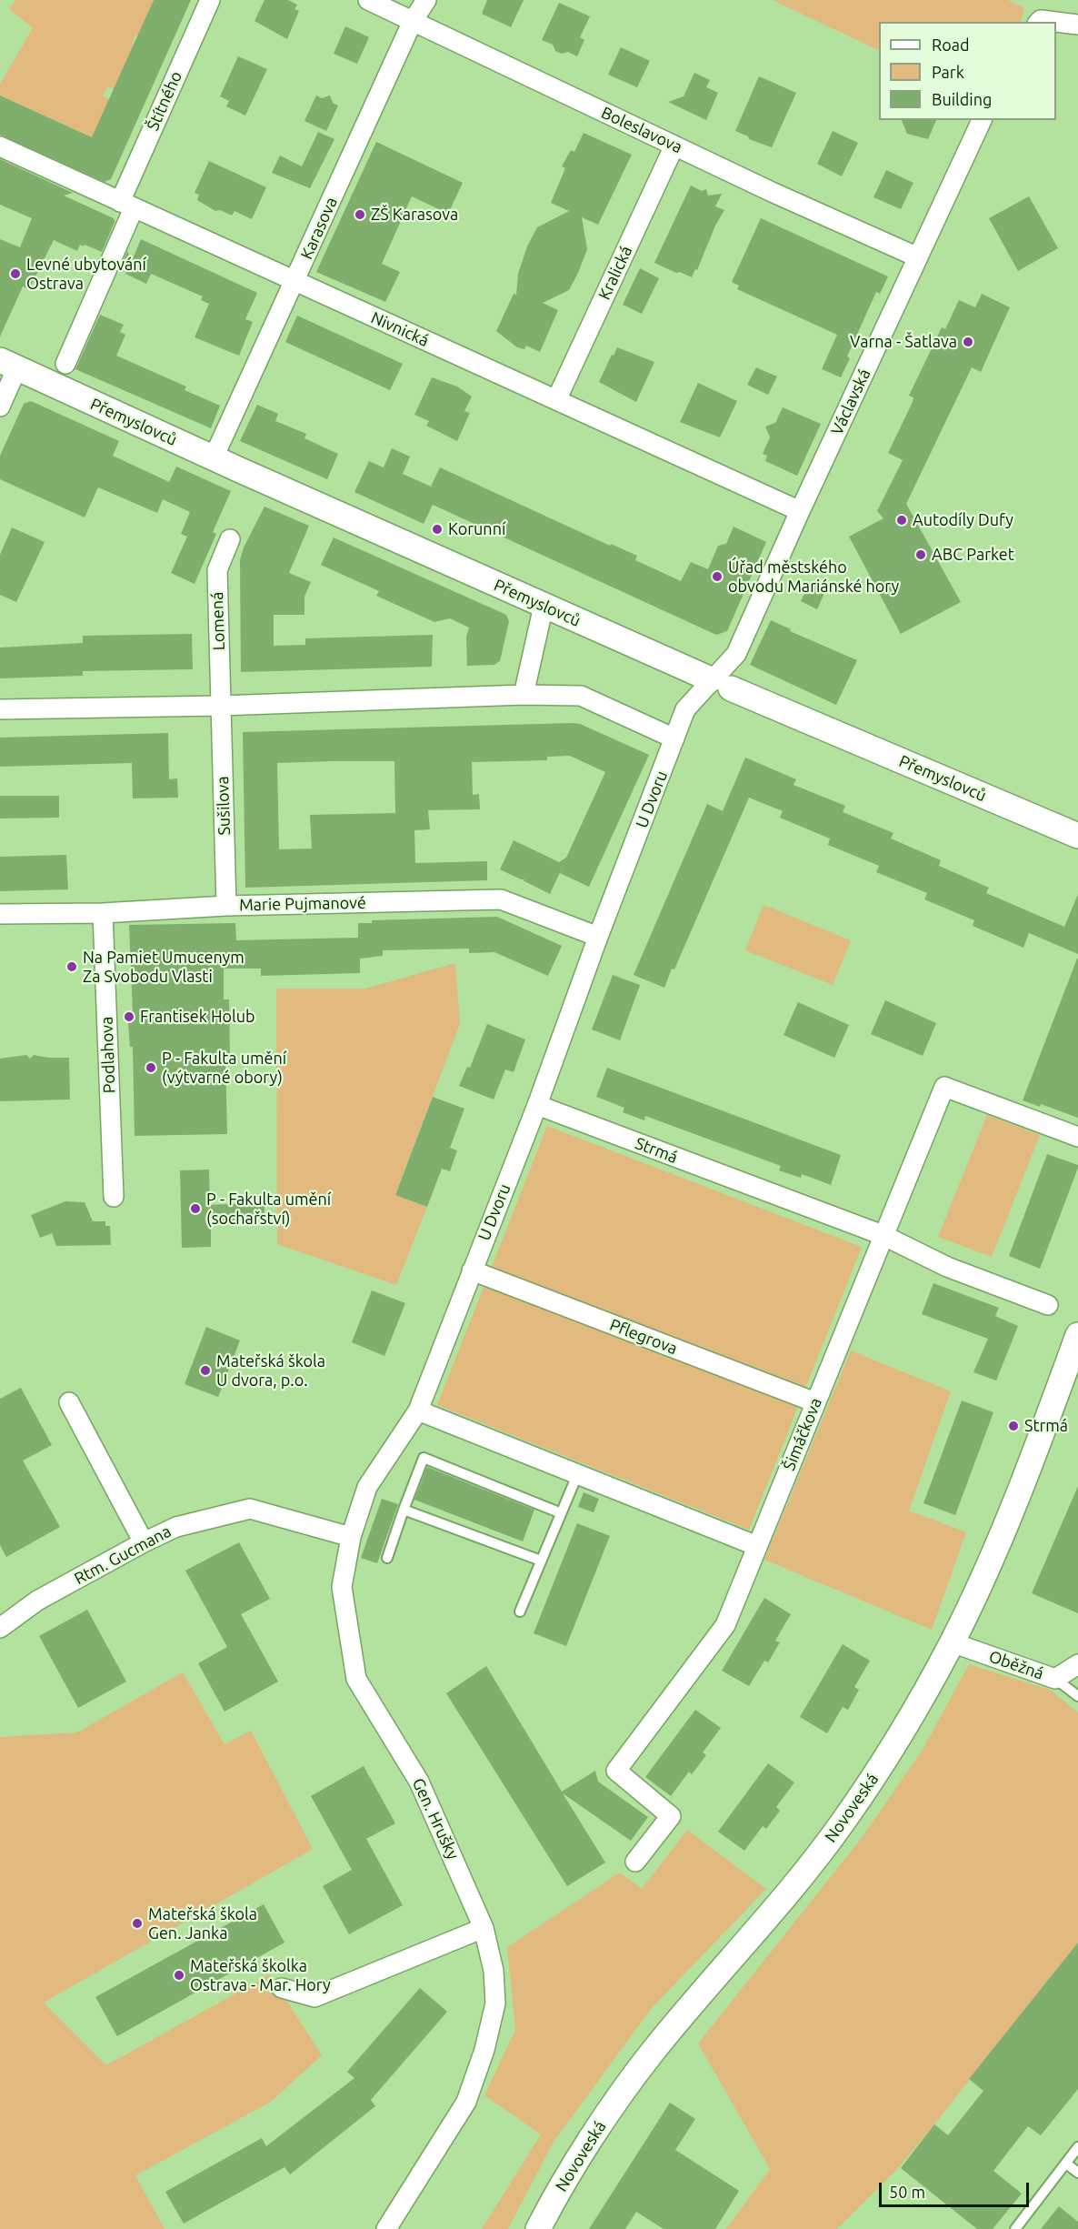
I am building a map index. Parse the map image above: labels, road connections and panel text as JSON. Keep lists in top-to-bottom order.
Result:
{
  "streets": {
    "street": [
      "Štítného",
      "Boleslavova",
      "Karasova",
      "Kralická",
      "Nivnická",
      "Václavská",
      "Přemyslovců",
      "Lomená",
      "U Dvoru",
      "Sušilova",
      "Marie Pujmanové",
      "Podlahova",
      "Strmá",
      "Pflegrova",
      "Šimáčkova",
      "Rtm. Gucmana",
      "Oběžná",
      "Novoveská",
      "Gen. Hrušky"
    ]
  },
  "crossings": [
    ["Štítného", "Nivnická"],
    ["Boleslavova", "Karasova"],
    ["Boleslavova", "Kralická"],
    ["Boleslavova", "Václavská"],
    ["Karasova", "Nivnická"],
    ["Karasova", "Přemyslovců"],
    ["Kralická", "Nivnická"],
    ["Nivnická", "Václavská"],
    ["Václavská", "Přemyslovců"],
    ["Václavská", "U Dvoru"],
    ["Přemyslovců", "U Dvoru"],
    ["Lomená", "Sušilova"],
    ["U Dvoru", "Marie Pujmanové"],
    ["U Dvoru", "Strmá"],
    ["U Dvoru", "Pflegrova"],
    ["U Dvoru", "Gen. Hrušky"],
    ["Sušilova", "Marie Pujmanové"],
    ["Marie Pujmanové", "Podlahova"],
    ["Strmá", "Šimáčkova"],
    ["Pflegrova", "Šimáčkova"],
    ["Rtm. Gucmana", "Gen. Hrušky"],
    ["Oběžná", "Novoveská"]
  ],
  "places": [
    "ZŠ Karasova",
    "Levné ubytování Ostrava",
    "Varna - Šatlava",
    "Autodíly Dufy",
    "Korunní",
    "ABC Parket",
    "Úřad městského obvodu Mariánské hory",
    "Na Pamiet Umucenym Za Svobodu Vlasti",
    "Frantisek Holub",
    "P - Fakulta umění (výtvarné obory)",
    "P - Fakulta umění (sochařství)",
    "Mateřská škola U dvora, p.o.",
    "Strmá",
    "Mateřská škola Gen. Janka",
    "Mateřská školka Ostrava - Mar. Hory"
  ],
  "legend": ["Road", "Park", "Building"],
  "scale_bar": "50 m"
}
